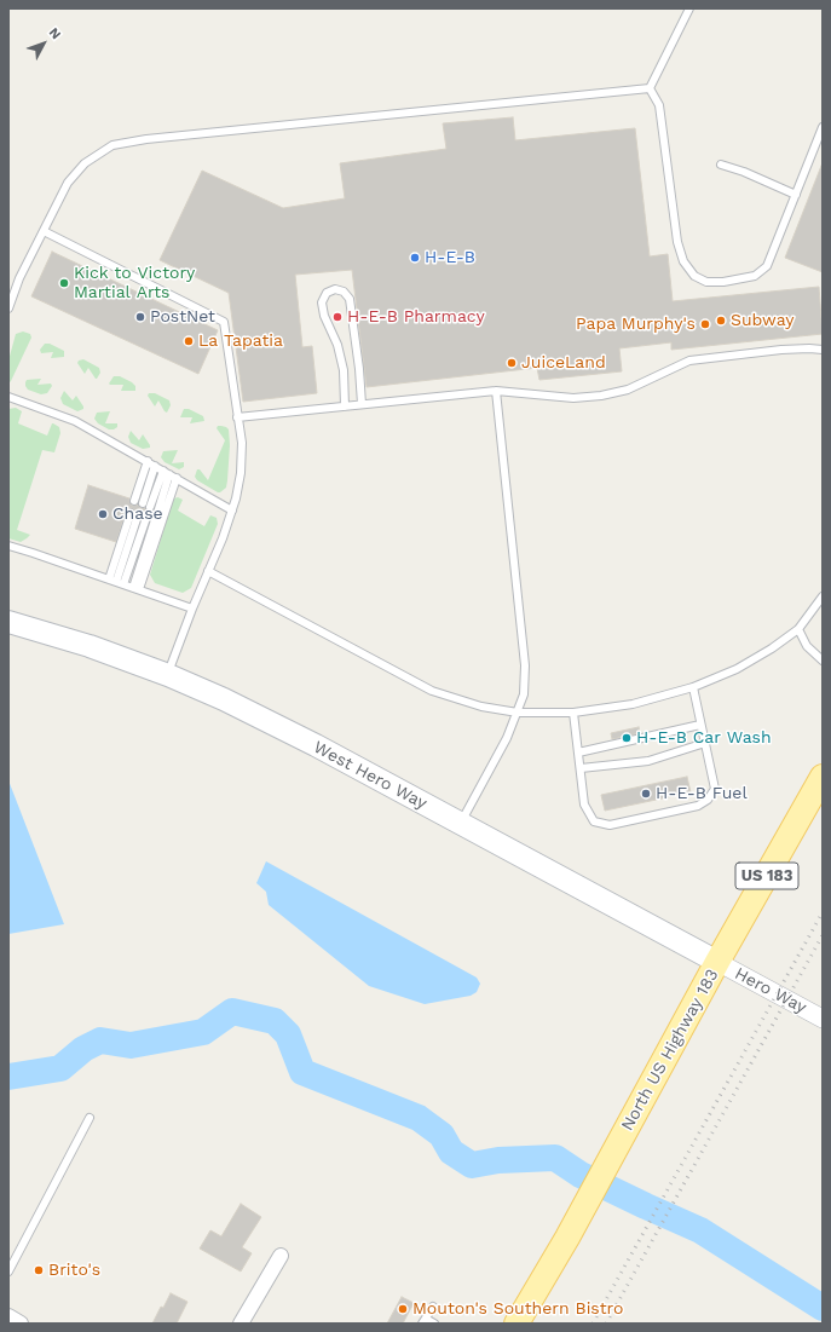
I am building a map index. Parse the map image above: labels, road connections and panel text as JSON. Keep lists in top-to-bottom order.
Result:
{
  "streets": {
    "main road": ["West Hero Way", "US 183", "North US Highway 183"],
    "street": ["Hero Way"]
  },
  "crossings": [
    ["West Hero Way", "Hero Way"],
    ["West Hero Way", "North US Highway 183"],
    ["Hero Way", "North US Highway 183"]
  ],
  "places": [
    "H-E-B",
    "Kick to Victory Martial Arts",
    "PostNet",
    "H-E-B Pharmacy",
    "Subway",
    "Papa Murphy's",
    "La Tapatia",
    "JuiceLand",
    "Chase",
    "H-E-B Car Wash",
    "H-E-B Fuel",
    "Brito's",
    "Mouton's Southern Bistro"
  ],
  "north": "top right"
}
